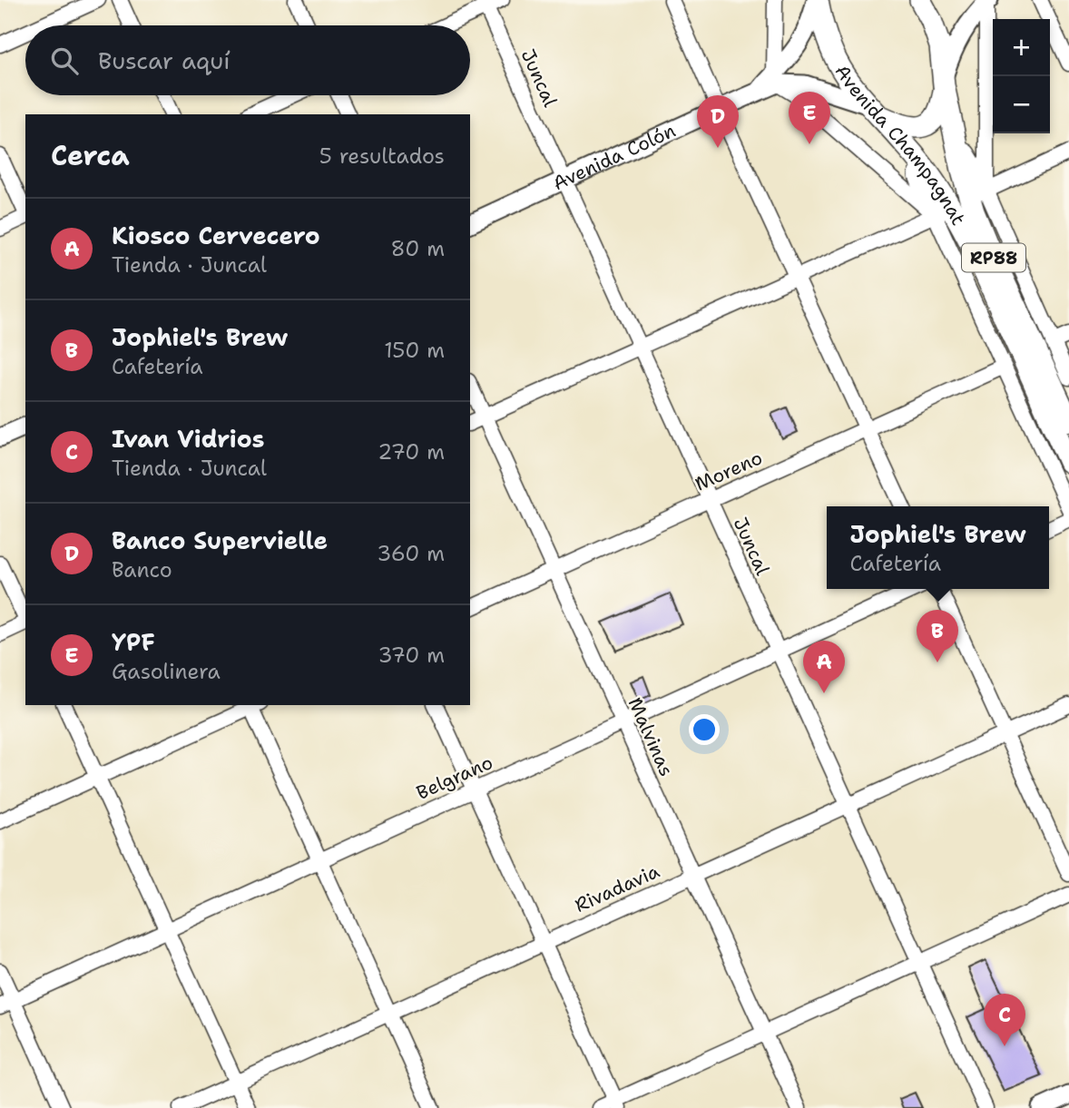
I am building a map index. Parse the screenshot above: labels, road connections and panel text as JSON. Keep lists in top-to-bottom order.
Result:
{
  "streets": {
    "highway": ["Avenida Champagnat", "RP88"],
    "main road": ["Avenida Colón"],
    "street": [
      "Juncal",
      "Moreno",
      "Malvinas",
      "Belgrano",
      "Rivadavia"
    ]
  },
  "crossings": [
    ["Juncal", "Avenida Colón"],
    ["Juncal", "Moreno"],
    ["Juncal", "Belgrano"],
    ["Juncal", "Rivadavia"],
    ["Avenida Champagnat", "Avenida Colón"],
    ["Avenida Champagnat", "RP88"],
    ["Avenida Champagnat", "Moreno"],
    ["Moreno", "Malvinas"],
    ["Malvinas", "Belgrano"],
    ["Malvinas", "Rivadavia"]
  ],
  "page": {
    "map_buttons": ["+", "−"],
    "search": "Buscar aquí",
    "pins": [
      "E",
      "D",
      "B",
      "A",
      "C"
    ],
    "heading": ["Cerca", "5 resultados"],
    "list": [
      {
        "mark": "A",
        "name": "Kiosco Cervecero",
        "note": "Tienda · Juncal",
        "value": "80 m"
      },
      {
        "mark": "B",
        "name": "Jophiel's Brew",
        "note": "Cafetería",
        "value": "150 m"
      },
      {
        "mark": "C",
        "name": "Ivan Vidrios",
        "note": "Tienda · Juncal",
        "value": "270 m"
      },
      {
        "mark": "D",
        "name": "Banco Supervielle",
        "note": "Banco",
        "value": "360 m"
      },
      {
        "mark": "E",
        "name": "YPF",
        "note": "Gasolinera",
        "value": "370 m"
      }
    ],
    "popup": ["Jophiel's Brew", "Cafetería"]
  }
}
